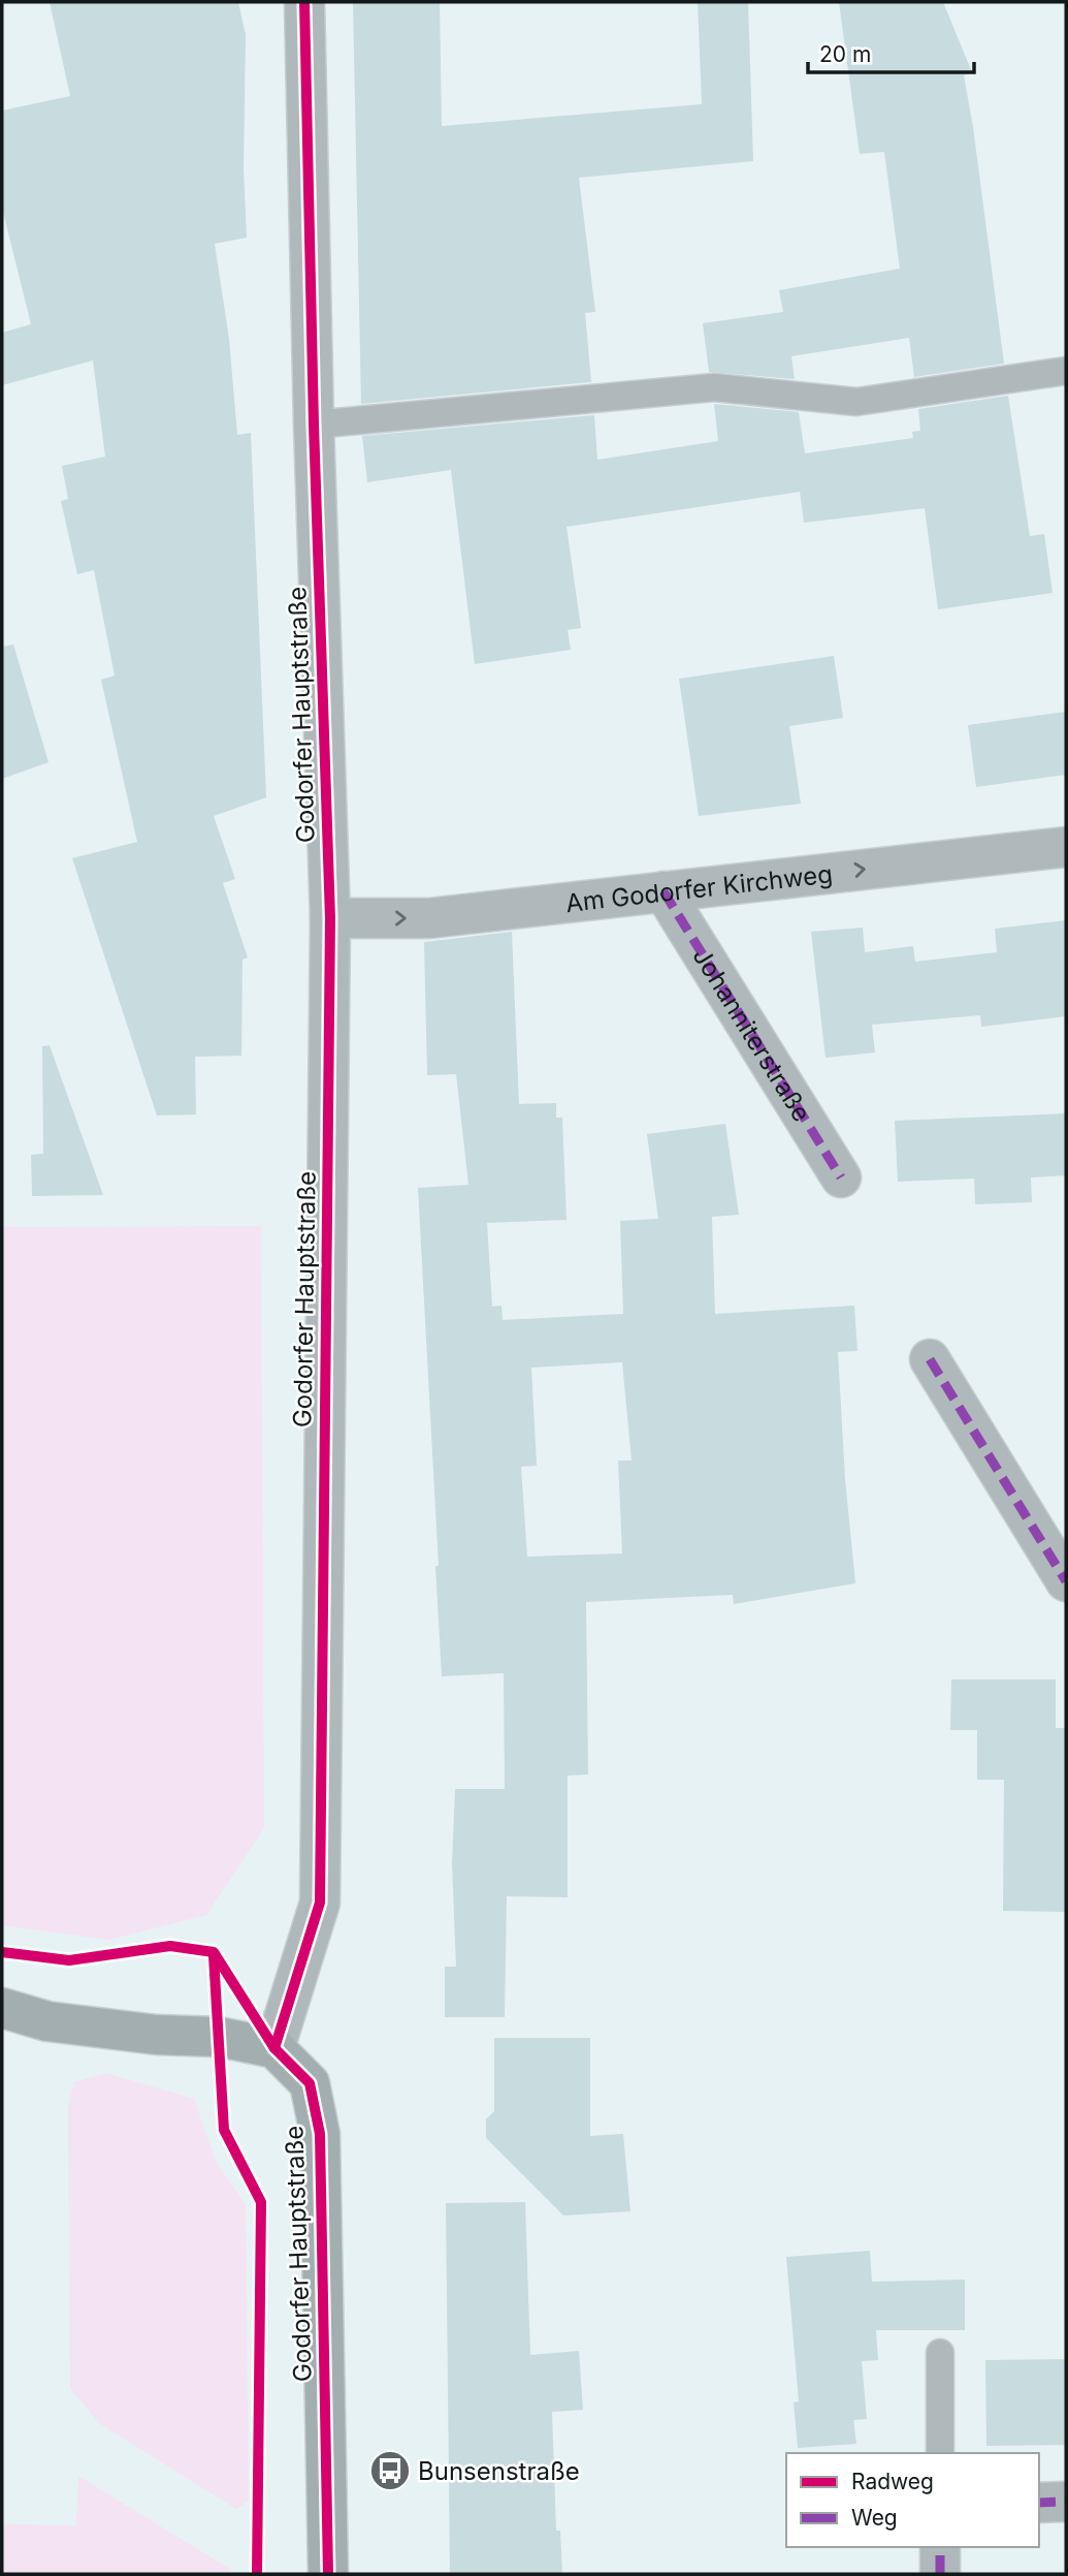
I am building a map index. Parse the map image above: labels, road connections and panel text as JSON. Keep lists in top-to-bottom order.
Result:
{
  "streets": {
    "main road": ["Godorfer Hauptstraße"],
    "street": ["Am Godorfer Kirchweg", "Johanniterstraße"]
  },
  "crossings": [
    ["Godorfer Hauptstraße", "Am Godorfer Kirchweg"],
    ["Am Godorfer Kirchweg", "Johanniterstraße"]
  ],
  "one_way": ["Am Godorfer Kirchweg"],
  "places": {
    "bus stop": ["Bunsenstraße"]
  },
  "legend": ["Radweg", "Weg"],
  "scale_bar": "20 m"
}
